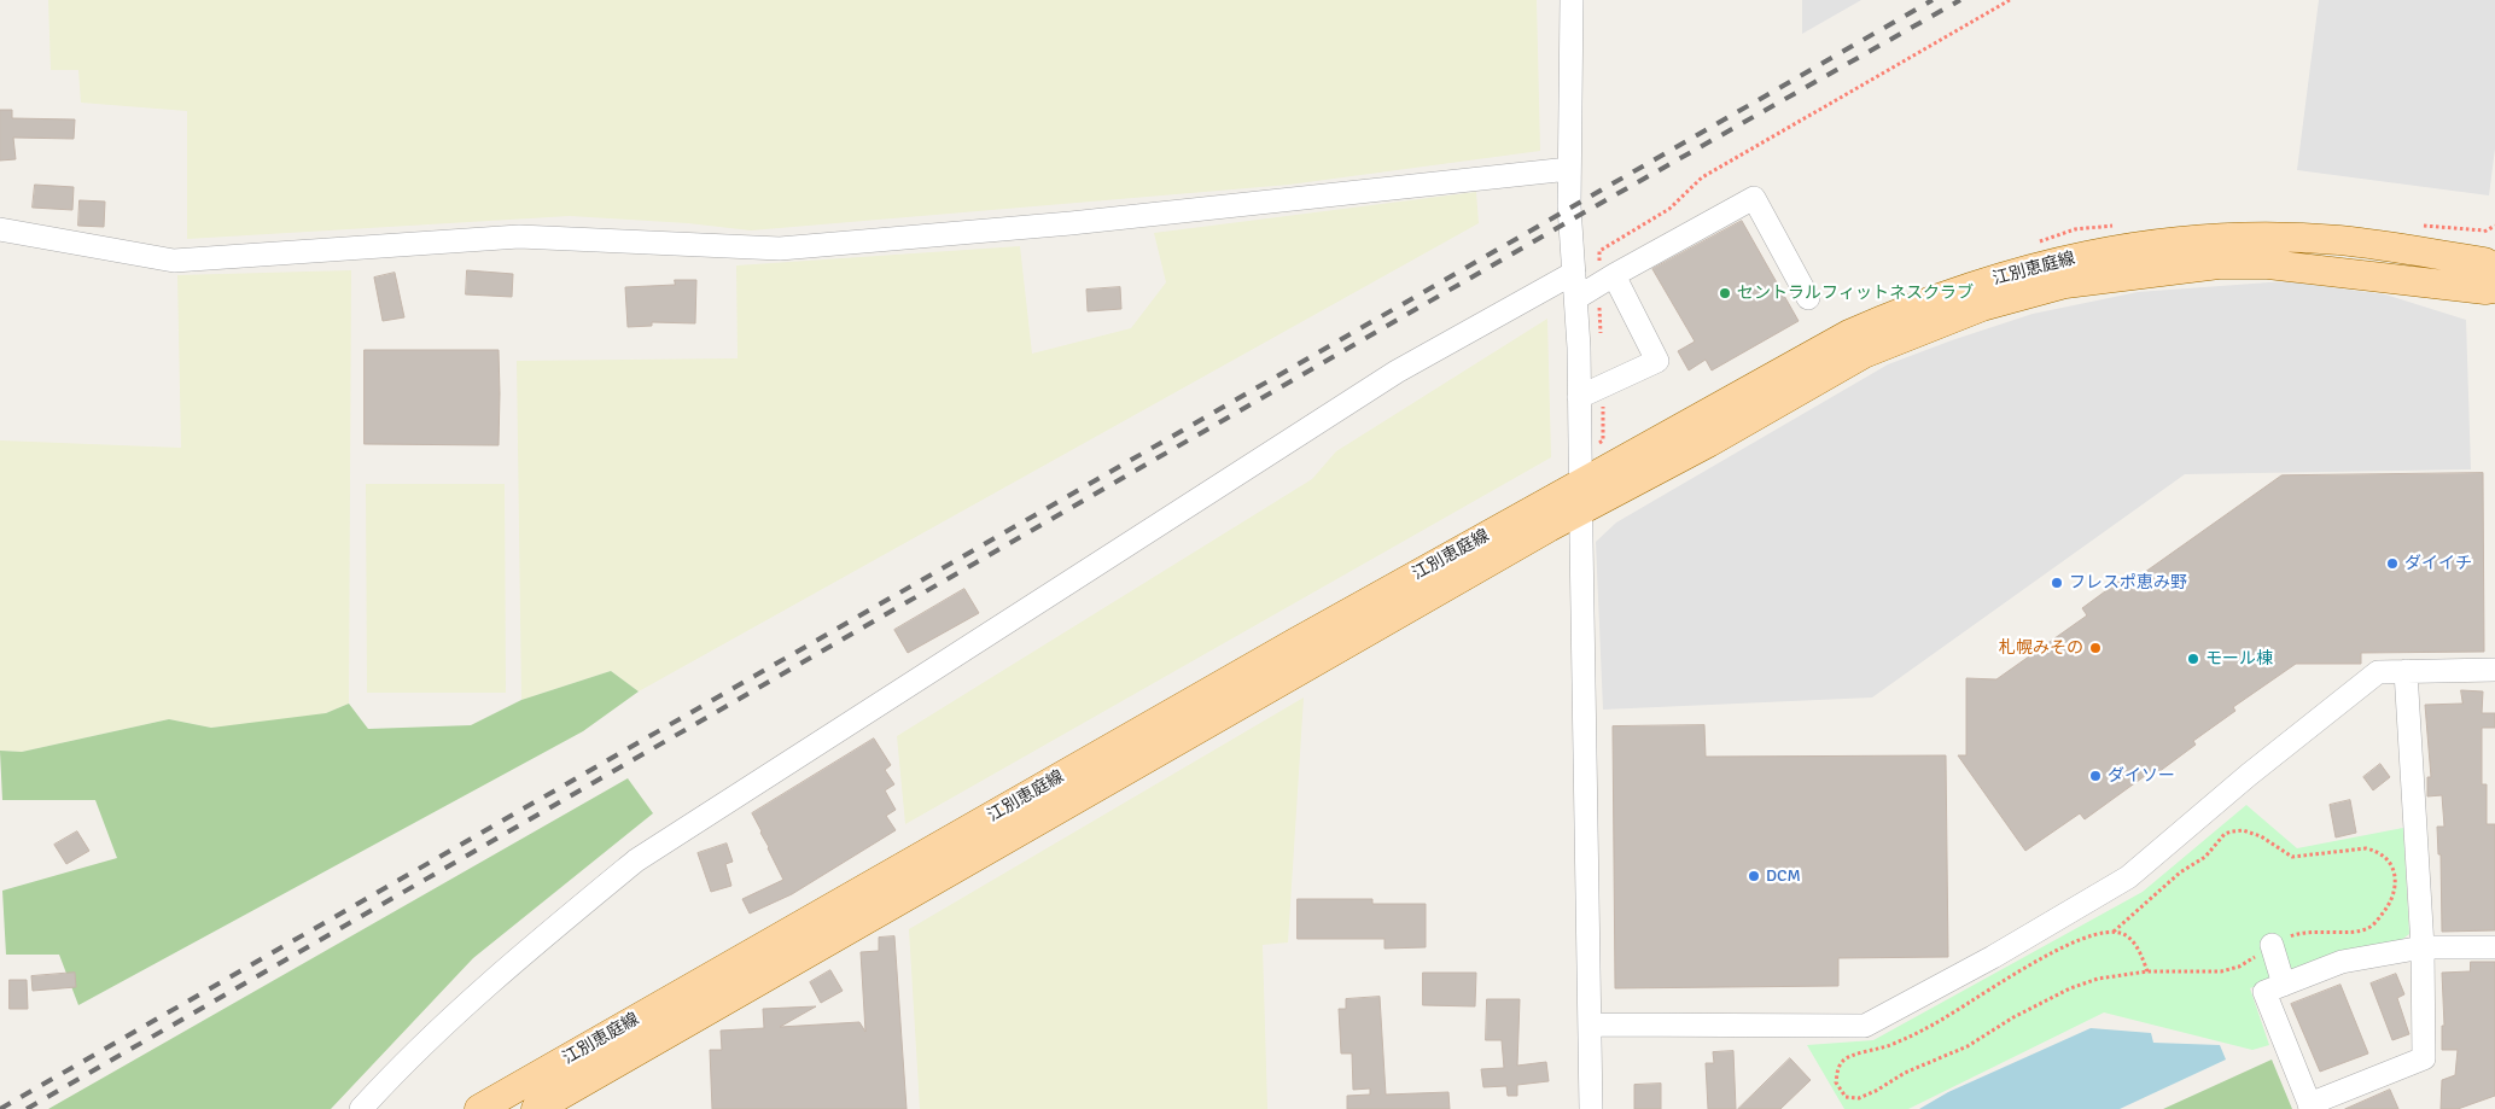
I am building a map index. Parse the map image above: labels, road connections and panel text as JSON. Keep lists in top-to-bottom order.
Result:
{
  "streets": {
    "main road": ["江別恵庭線"]
  },
  "places": [
    "セントラルフィットネスクラブ",
    "ダイイチ",
    "フレスポ恵み野",
    "札幌みその",
    "モール棟",
    "ダイソー",
    "DCM"
  ]
}
